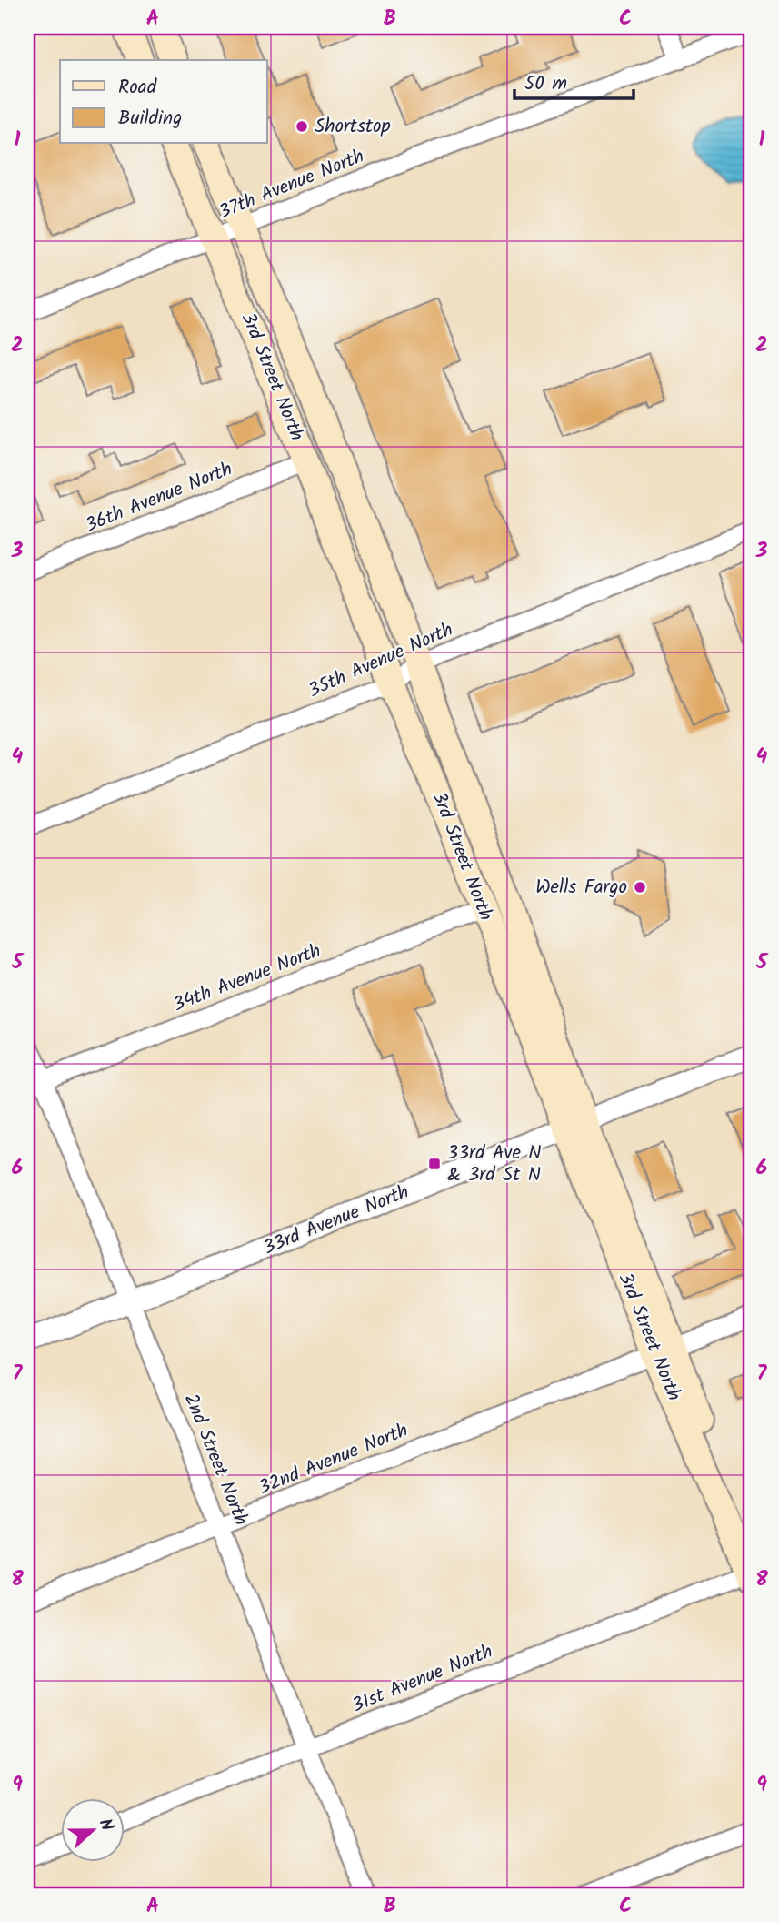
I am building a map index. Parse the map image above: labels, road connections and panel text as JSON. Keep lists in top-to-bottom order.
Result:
{
  "streets": {
    "main road": ["3rd Street North"],
    "street": [
      "37th Avenue North",
      "36th Avenue North",
      "35th Avenue North",
      "34th Avenue North",
      "33rd Avenue North",
      "2nd Street North",
      "32nd Avenue North",
      "31st Avenue North"
    ]
  },
  "crossings": [
    ["37th Avenue North", "3rd Street North"],
    ["3rd Street North", "36th Avenue North"],
    ["3rd Street North", "35th Avenue North"],
    ["3rd Street North", "34th Avenue North"],
    ["3rd Street North", "33rd Avenue North"],
    ["3rd Street North", "32nd Avenue North"],
    ["3rd Street North", "31st Avenue North"],
    ["34th Avenue North", "2nd Street North"],
    ["33rd Avenue North", "2nd Street North"],
    ["2nd Street North", "32nd Avenue North"],
    ["2nd Street North", "31st Avenue North"]
  ],
  "places": {
    "other": ["Shortstop", "Wells Fargo"],
    "transit": ["33rd Ave N & 3rd St N"]
  },
  "legend": ["Road", "Building"],
  "scale_bar": "50 m",
  "north": "right",
  "grid": {
    "columns": ["A", "B", "C"],
    "rows": [
      "1",
      "2",
      "3",
      "4",
      "5",
      "6",
      "7",
      "8",
      "9"
    ]
  }
}
